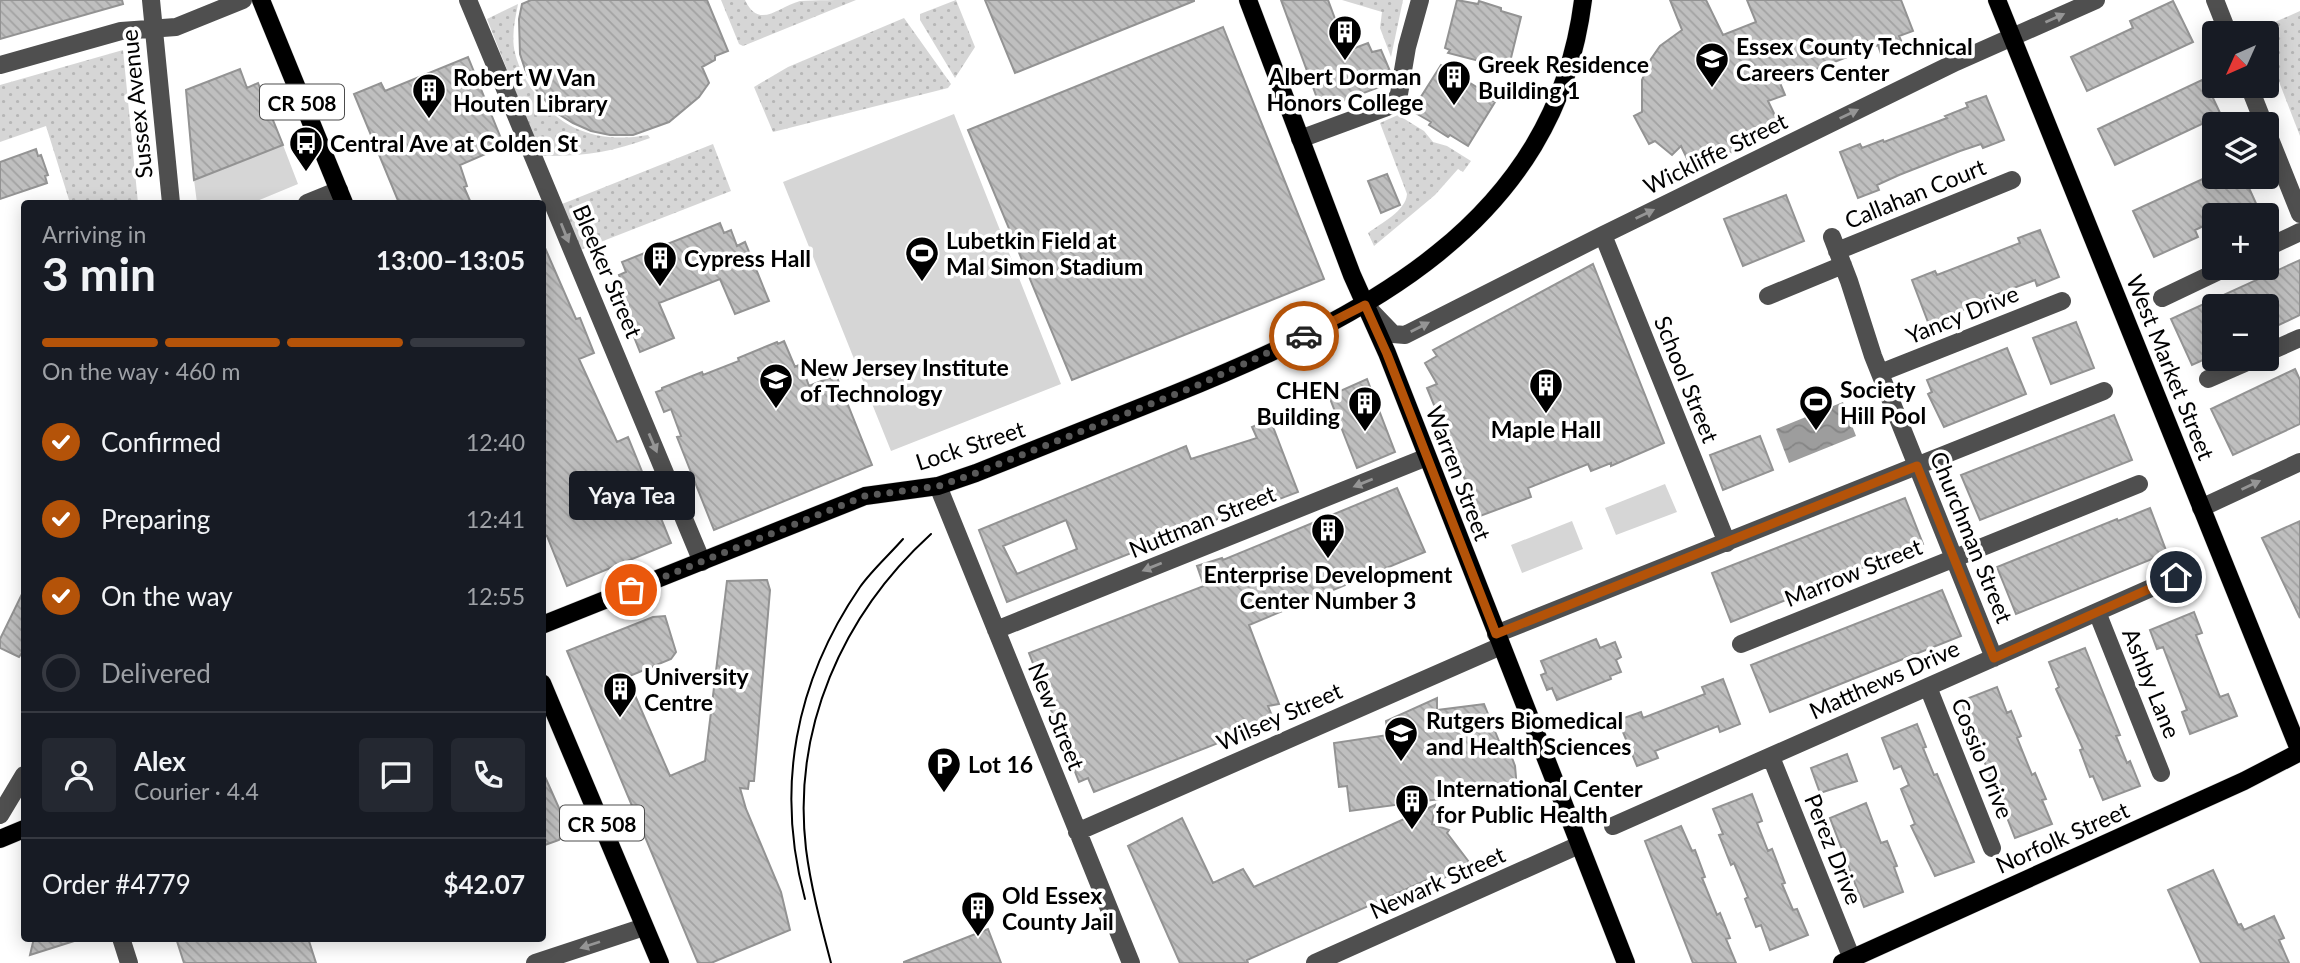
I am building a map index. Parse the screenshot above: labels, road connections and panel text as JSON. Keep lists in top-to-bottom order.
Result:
{
  "streets": {
    "main road": [
      "CR 508",
      "West Market Street",
      "Lock Street",
      "Warren Street",
      "Norfolk Street"
    ],
    "street": [
      "Sussex Avenue",
      "Wickliffe Street",
      "Callahan Court",
      "Bleeker Street",
      "Yancy Drive",
      "School Street",
      "Nuttman Street",
      "Churchman Street",
      "Marrow Street",
      "Matthews Drive",
      "Ashby Lane",
      "New Street",
      "Wilsey Street",
      "Cossio Drive",
      "Perez Drive",
      "Newark Street"
    ]
  },
  "crossings": [
    ["Wickliffe Street", "West Market Street"],
    ["Wickliffe Street", "School Street"],
    ["Wickliffe Street", "Lock Street"],
    ["Wickliffe Street", "Warren Street"],
    ["Callahan Court", "Churchman Street"],
    ["Bleeker Street", "Lock Street"],
    ["Yancy Drive", "Churchman Street"],
    ["West Market Street", "Norfolk Street"],
    ["School Street", "Wilsey Street"],
    ["Lock Street", "Warren Street"],
    ["Lock Street", "New Street"],
    ["Warren Street", "Nuttman Street"],
    ["Warren Street", "Wilsey Street"],
    ["Warren Street", "Newark Street"],
    ["Nuttman Street", "New Street"],
    ["Churchman Street", "Marrow Street"],
    ["Churchman Street", "Matthews Drive"],
    ["Churchman Street", "Wilsey Street"],
    ["Matthews Drive", "Ashby Lane"],
    ["Matthews Drive", "Cossio Drive"],
    ["Matthews Drive", "Perez Drive"],
    ["New Street", "Wilsey Street"],
    ["Norfolk Street", "Perez Drive"]
  ],
  "one_way": ["Wickliffe Street", "Bleeker Street", "Nuttman Street"],
  "places": {
    "building": [
      "Albert Dorman Honors College",
      "Greek Residence Building 1",
      "Robert W Van Houten Library",
      "Cypress Hall",
      "Maple Hall",
      "CHEN Building",
      "Enterprise Development Center Number 3",
      "University Centre",
      "International Center for Public Health",
      "Old Essex County Jail"
    ],
    "school or university": ["Essex County Technical Careers Center", "New Jersey Institute of Technology", "Rutgers Biomedical and Health Sciences"],
    "bus stop": ["Central Ave at Colden St"],
    "sports": ["Lubetkin Field at Mal Simon Stadium", "Society Hill Pool"],
    "other": ["Yaya Tea"],
    "parking": ["Lot 16"]
  },
  "north": "bottom left",
  "page": {
    "map_buttons": ["+", "−"],
    "heading": ["3 min", "Arriving in", "13:00–13:05"],
    "panel": [
      "Alex",
      "Courier · 4.4",
      "Order #4779",
      "$42.07"
    ],
    "bar": "On the way · 460 m",
    "list": [
      ["Confirmed", "12:40"],
      ["Preparing", "12:41"],
      ["On the way", "12:55"],
      "Delivered"
    ],
    "bubble": "Yaya Tea"
  }
}
